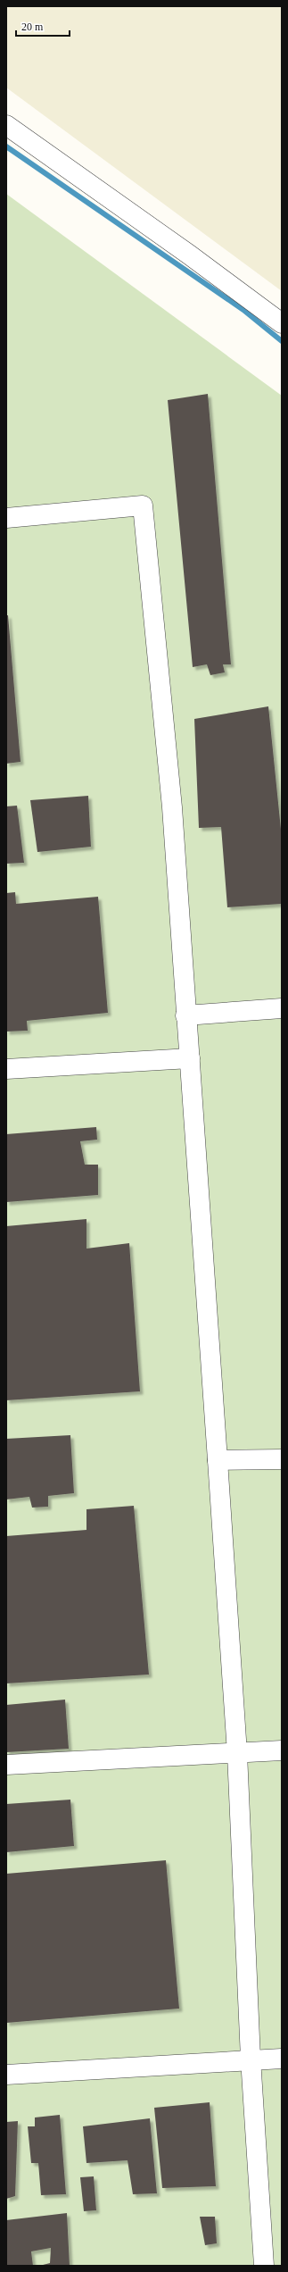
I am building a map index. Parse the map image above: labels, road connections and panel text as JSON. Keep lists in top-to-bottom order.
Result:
{
  "scale_bar": "20 m"
}
